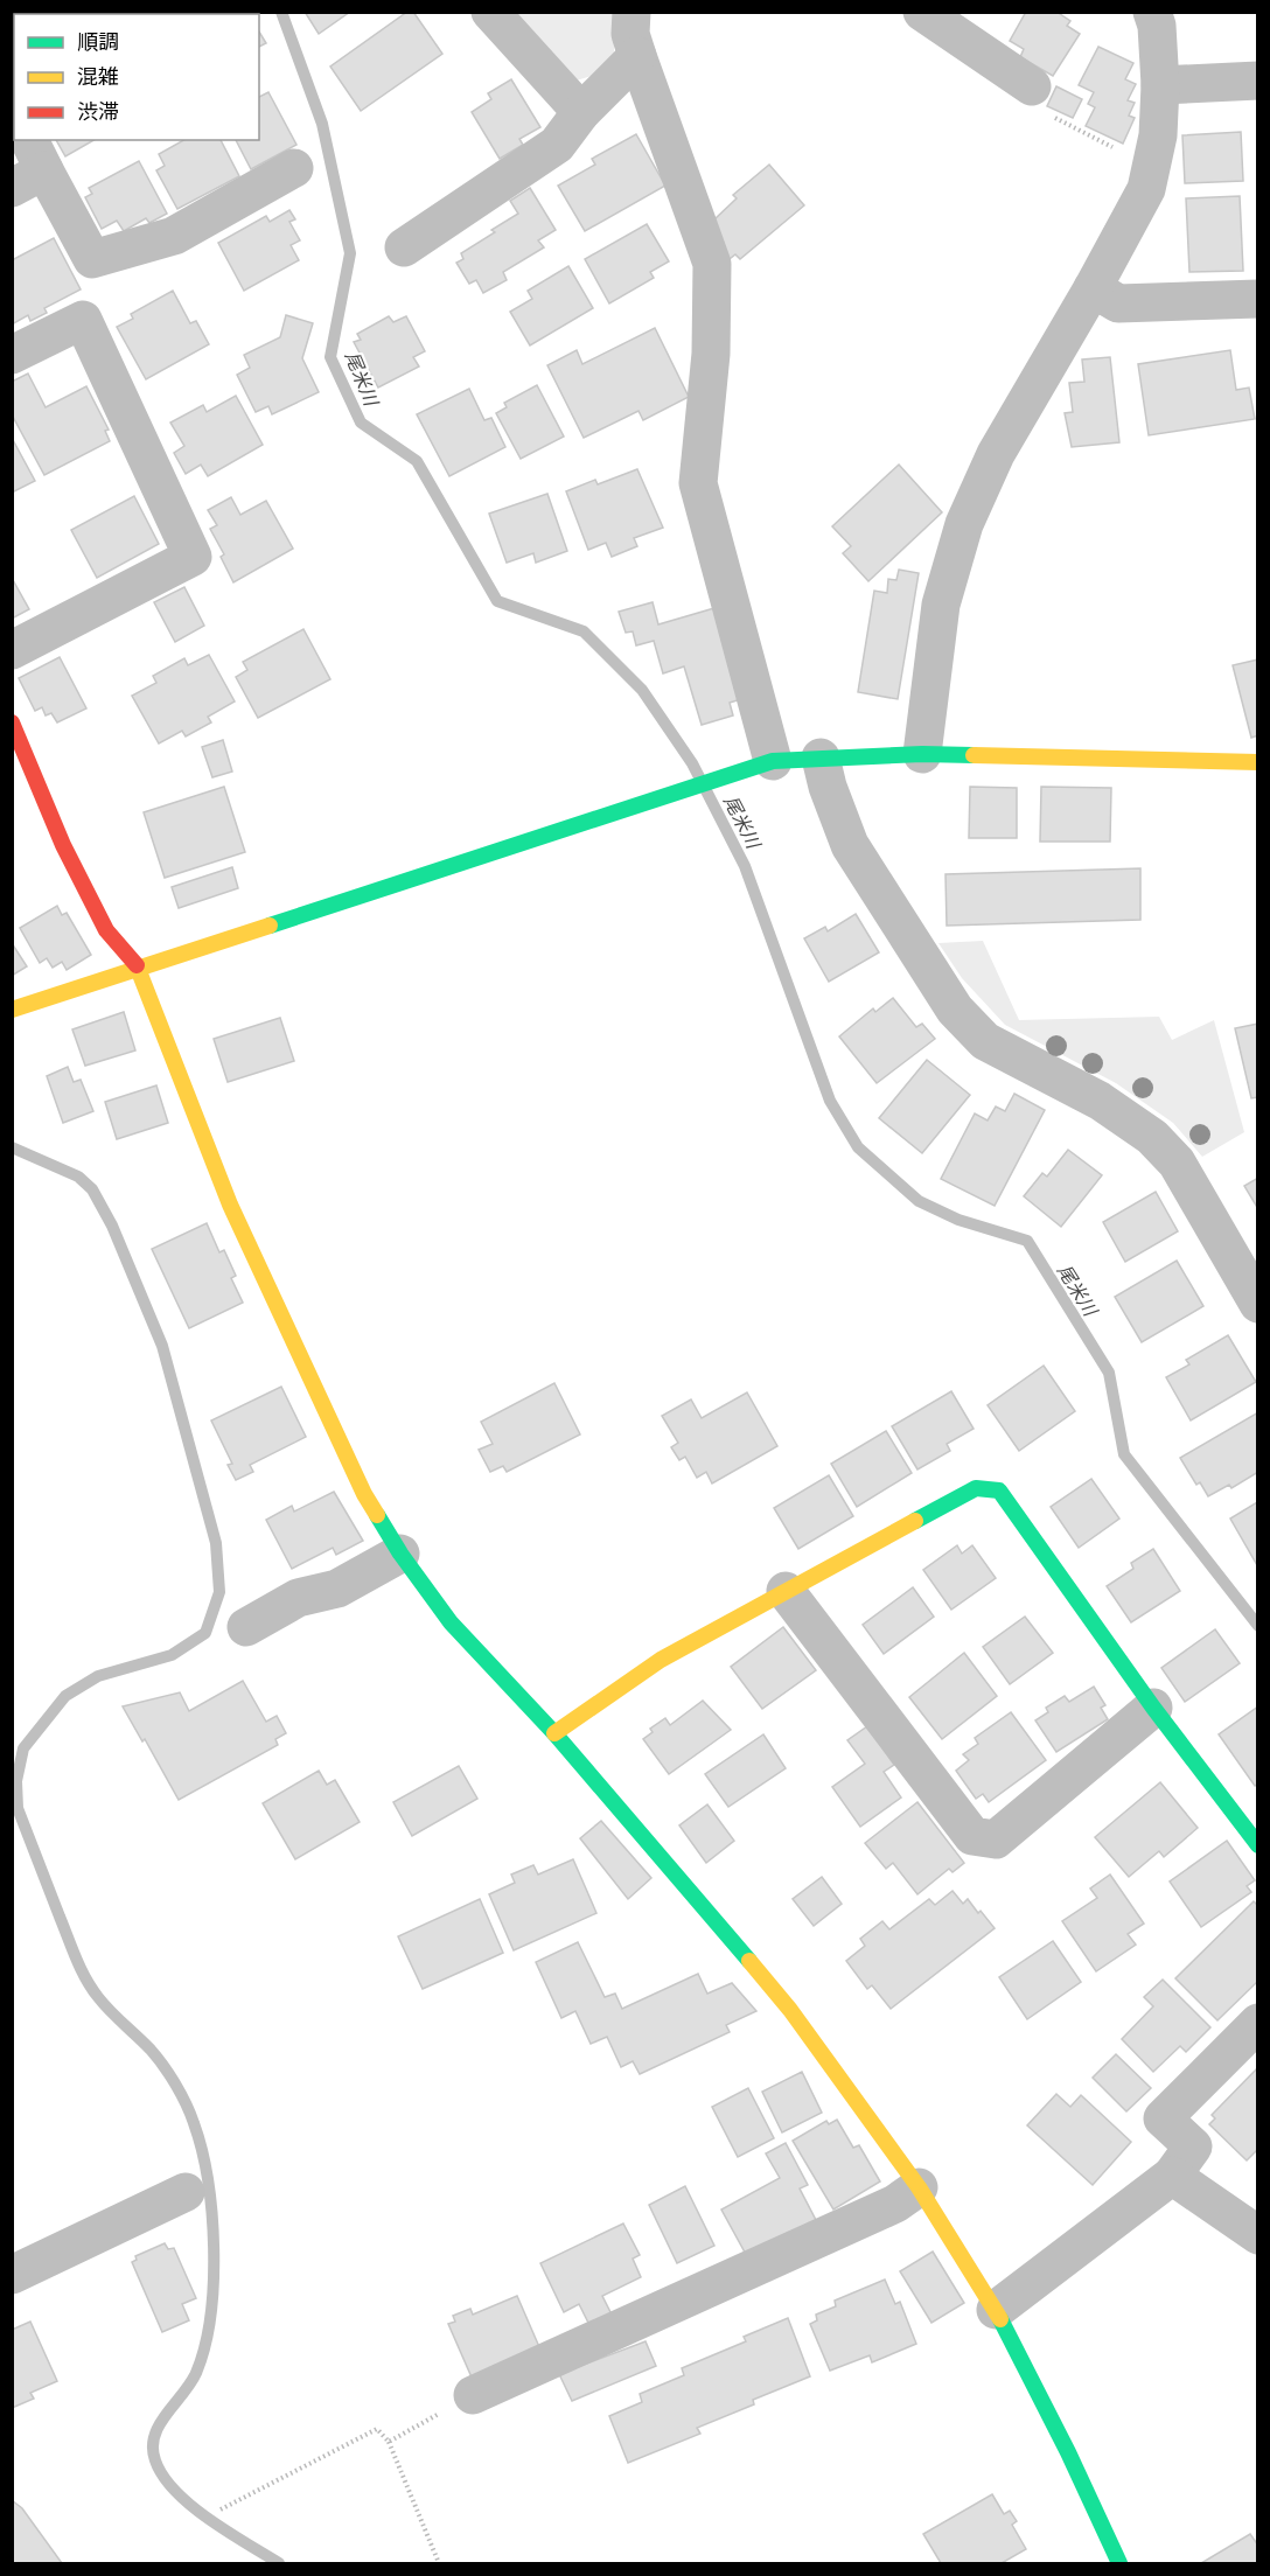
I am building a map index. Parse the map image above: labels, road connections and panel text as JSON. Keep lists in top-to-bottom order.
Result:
{
  "water": ["尾米川"],
  "legend": ["順調", "混雑", "渋滞"]
}
